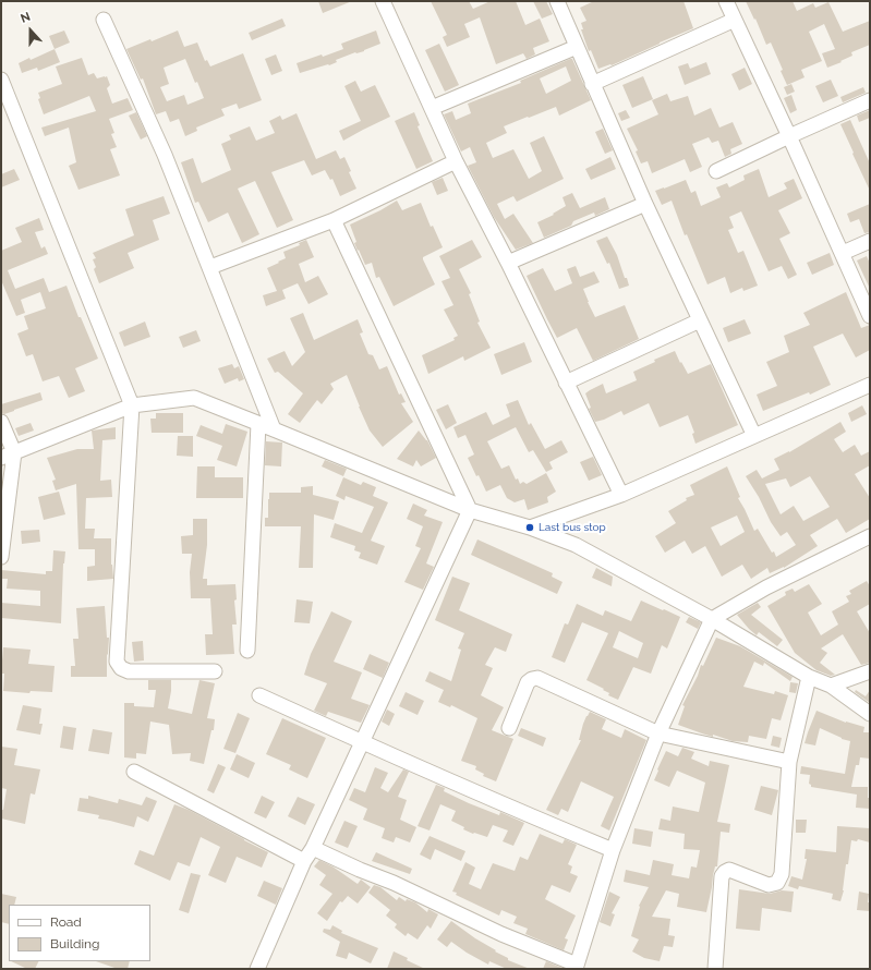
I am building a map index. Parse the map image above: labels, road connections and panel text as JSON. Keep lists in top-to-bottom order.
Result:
{
  "places": ["Last bus stop"],
  "legend": ["Road", "Building"],
  "north": "top"
}
